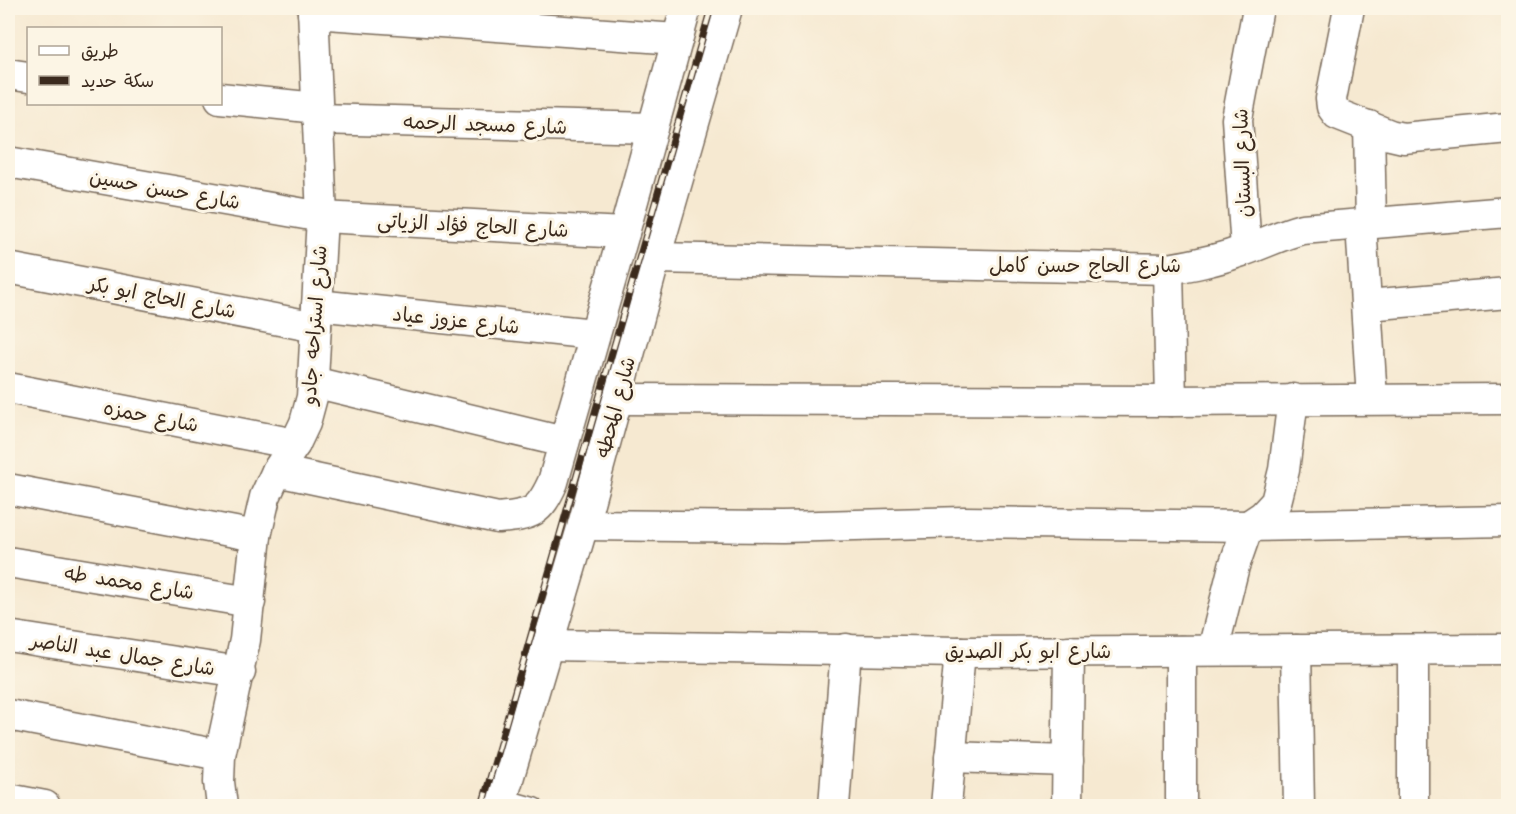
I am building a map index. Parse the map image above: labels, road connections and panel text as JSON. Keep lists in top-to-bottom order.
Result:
{
  "streets": {
    "street": [
      "شارع مسجد الرحمه",
      "شارع البستان",
      "شارع حسن حسين",
      "شارع الحاج فؤاد الزياتى",
      "شارع الحاج حسن كامل",
      "شارع الحاج ابو بكر",
      "شارع عزوز عياد",
      "شارع استراحه جادو",
      "شارع المحطه",
      "شارع حمزه",
      "شارع محمد طه",
      "شارع ابو بكر الصديق",
      "شارع جمال عبد الناصر"
    ]
  },
  "crossings": [
    ["شارع مسجد الرحمه", "شارع استراحه جادو"],
    ["شارع مسجد الرحمه", "شارع المحطه"],
    ["شارع البستان", "شارع الحاج حسن كامل"],
    ["شارع حسن حسين", "شارع الحاج فؤاد الزياتى"],
    ["شارع حسن حسين", "شارع استراحه جادو"],
    ["شارع الحاج فؤاد الزياتى", "شارع استراحه جادو"],
    ["شارع الحاج فؤاد الزياتى", "شارع المحطه"],
    ["شارع الحاج حسن كامل", "شارع المحطه"],
    ["شارع الحاج ابو بكر", "شارع عزوز عياد"],
    ["شارع الحاج ابو بكر", "شارع استراحه جادو"],
    ["شارع عزوز عياد", "شارع استراحه جادو"],
    ["شارع عزوز عياد", "شارع المحطه"],
    ["شارع استراحه جادو", "شارع المحطه"],
    ["شارع استراحه جادو", "شارع حمزه"],
    ["شارع استراحه جادو", "شارع محمد طه"],
    ["شارع استراحه جادو", "شارع جمال عبد الناصر"],
    ["شارع المحطه", "شارع ابو بكر الصديق"]
  ],
  "legend": ["طريق", "سكة حديد"]
}
